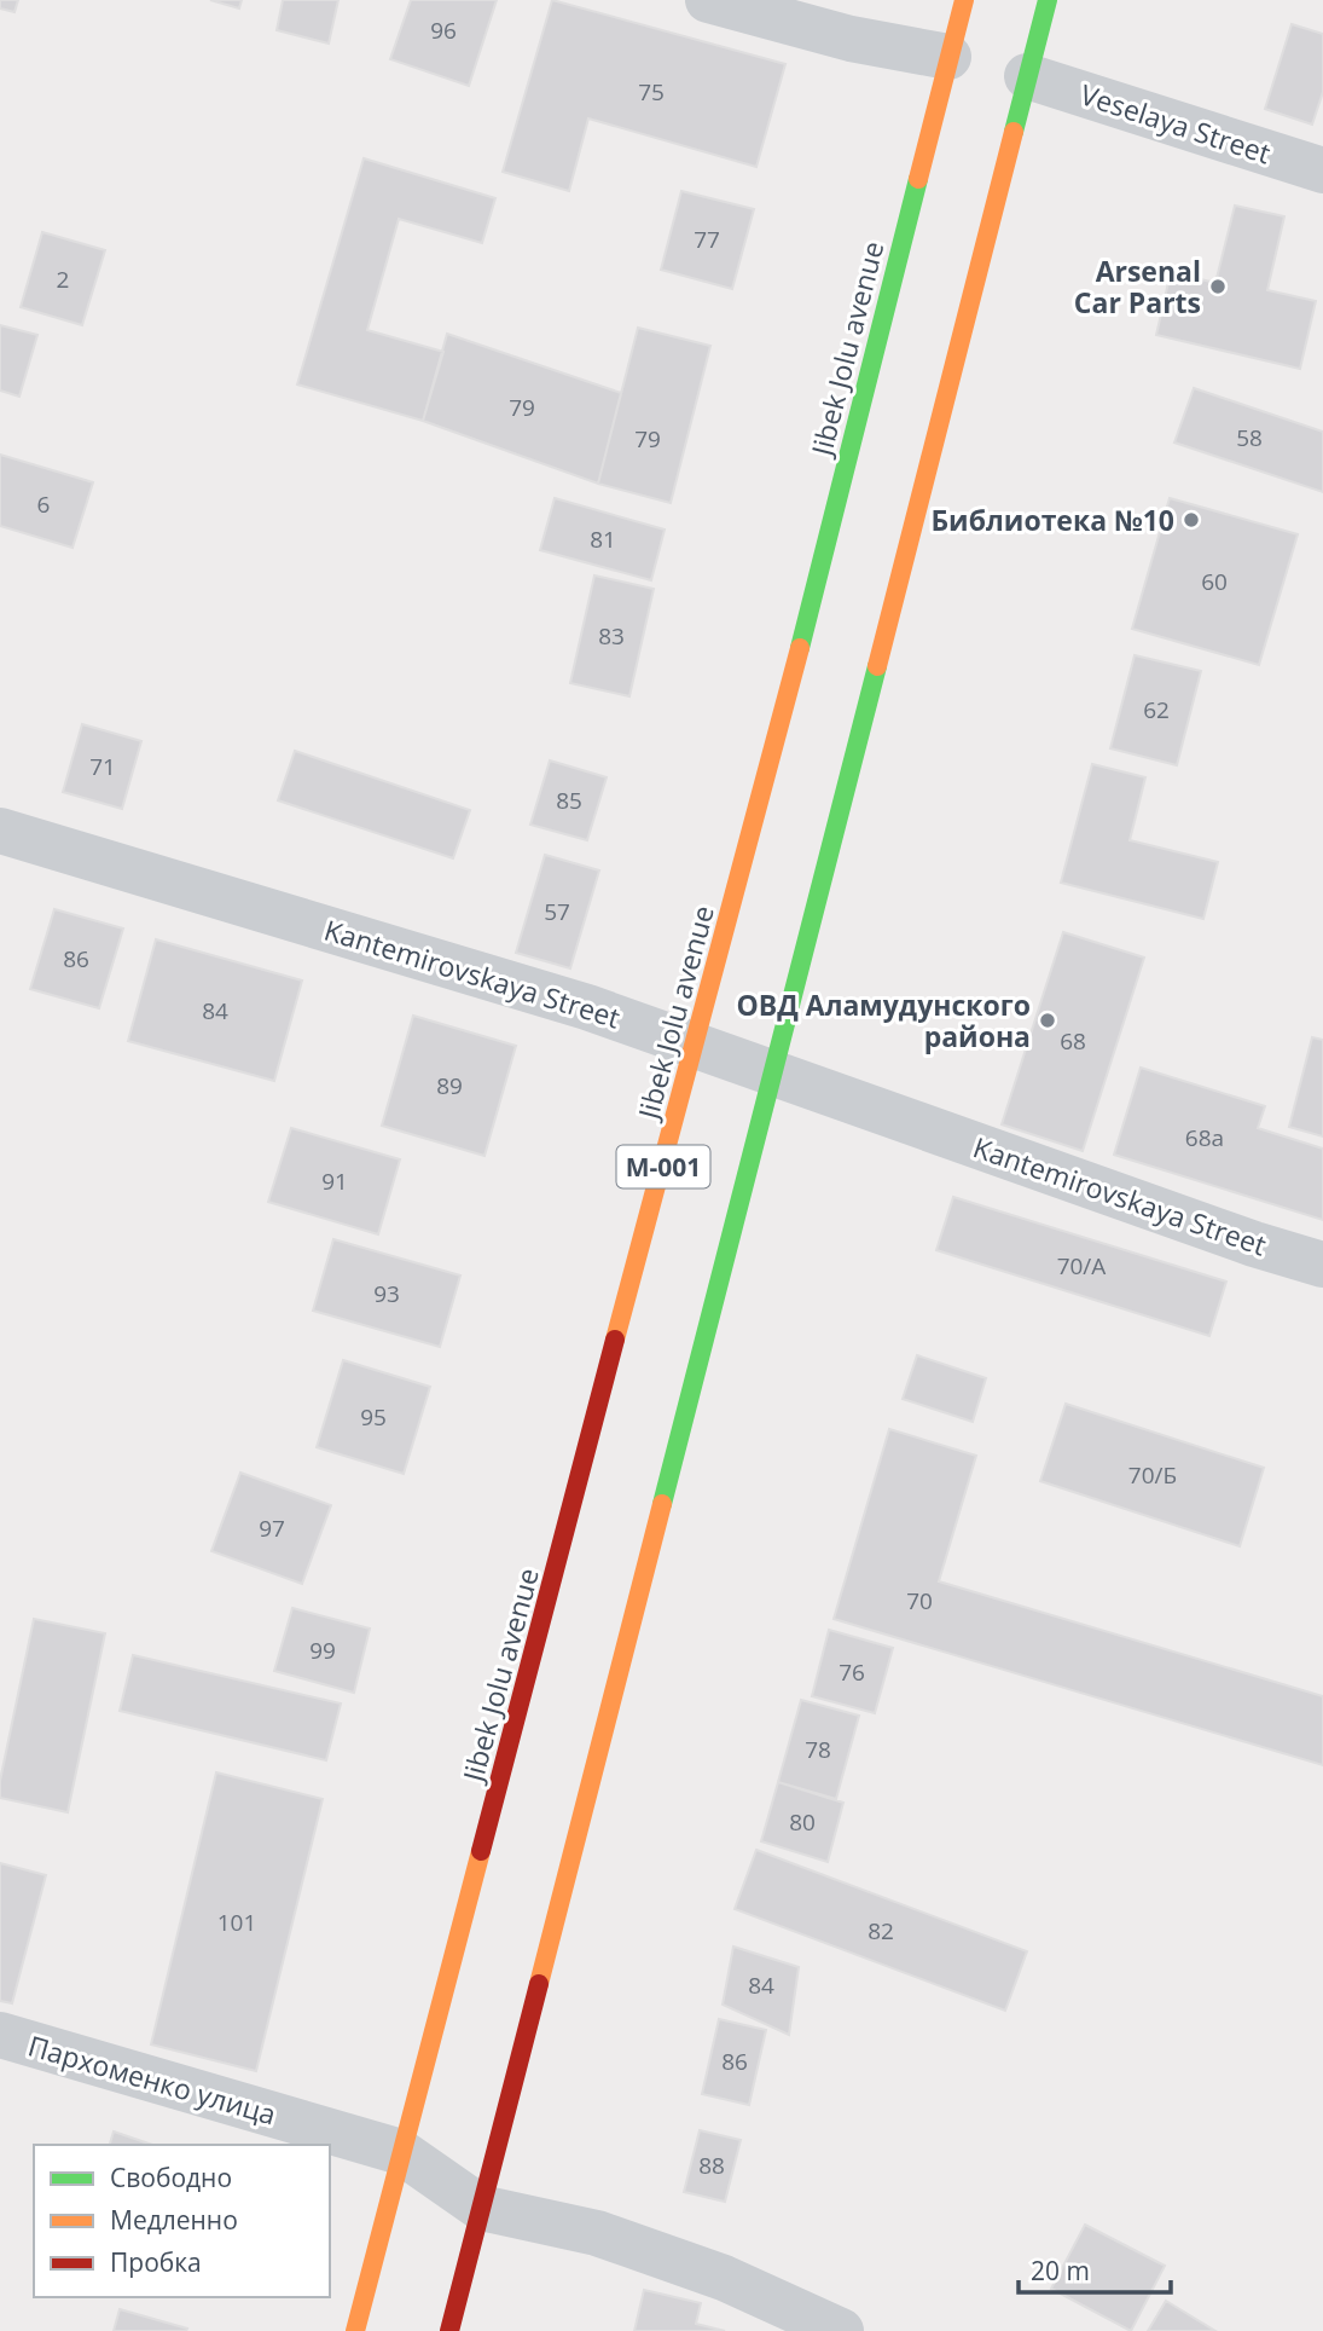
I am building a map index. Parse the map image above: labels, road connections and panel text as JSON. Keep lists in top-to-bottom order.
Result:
{
  "streets": {
    "main road": ["Jibek Jolu avenue", "М-001"],
    "street": ["Veselaya Street", "Kantemirovskaya Street", "Пархоменко улица"]
  },
  "crossings": [
    ["Veselaya Street", "М-001"],
    ["Jibek Jolu avenue", "Kantemirovskaya Street"],
    ["Jibek Jolu avenue", "Пархоменко улица"],
    ["Kantemirovskaya Street", "М-001"],
    ["М-001", "Пархоменко улица"]
  ],
  "places": ["Arsenal Car Parts", "Библиотека №10", "ОВД Аламудунского района"],
  "house_numbers": [
    "96",
    "75",
    "77",
    "2",
    "79",
    "58",
    "79",
    "6",
    "81",
    "60",
    "83",
    "62",
    "71",
    "85",
    "57",
    "86",
    "84",
    "68",
    "89",
    "68а",
    "91",
    "70/А",
    "93",
    "95",
    "70/Б",
    "97",
    "70",
    "99",
    "76",
    "78",
    "80",
    "101",
    "82",
    "84",
    "86",
    "88"
  ],
  "legend": ["Свободно", "Медленно", "Пробка"],
  "scale_bar": "20 m"
}
